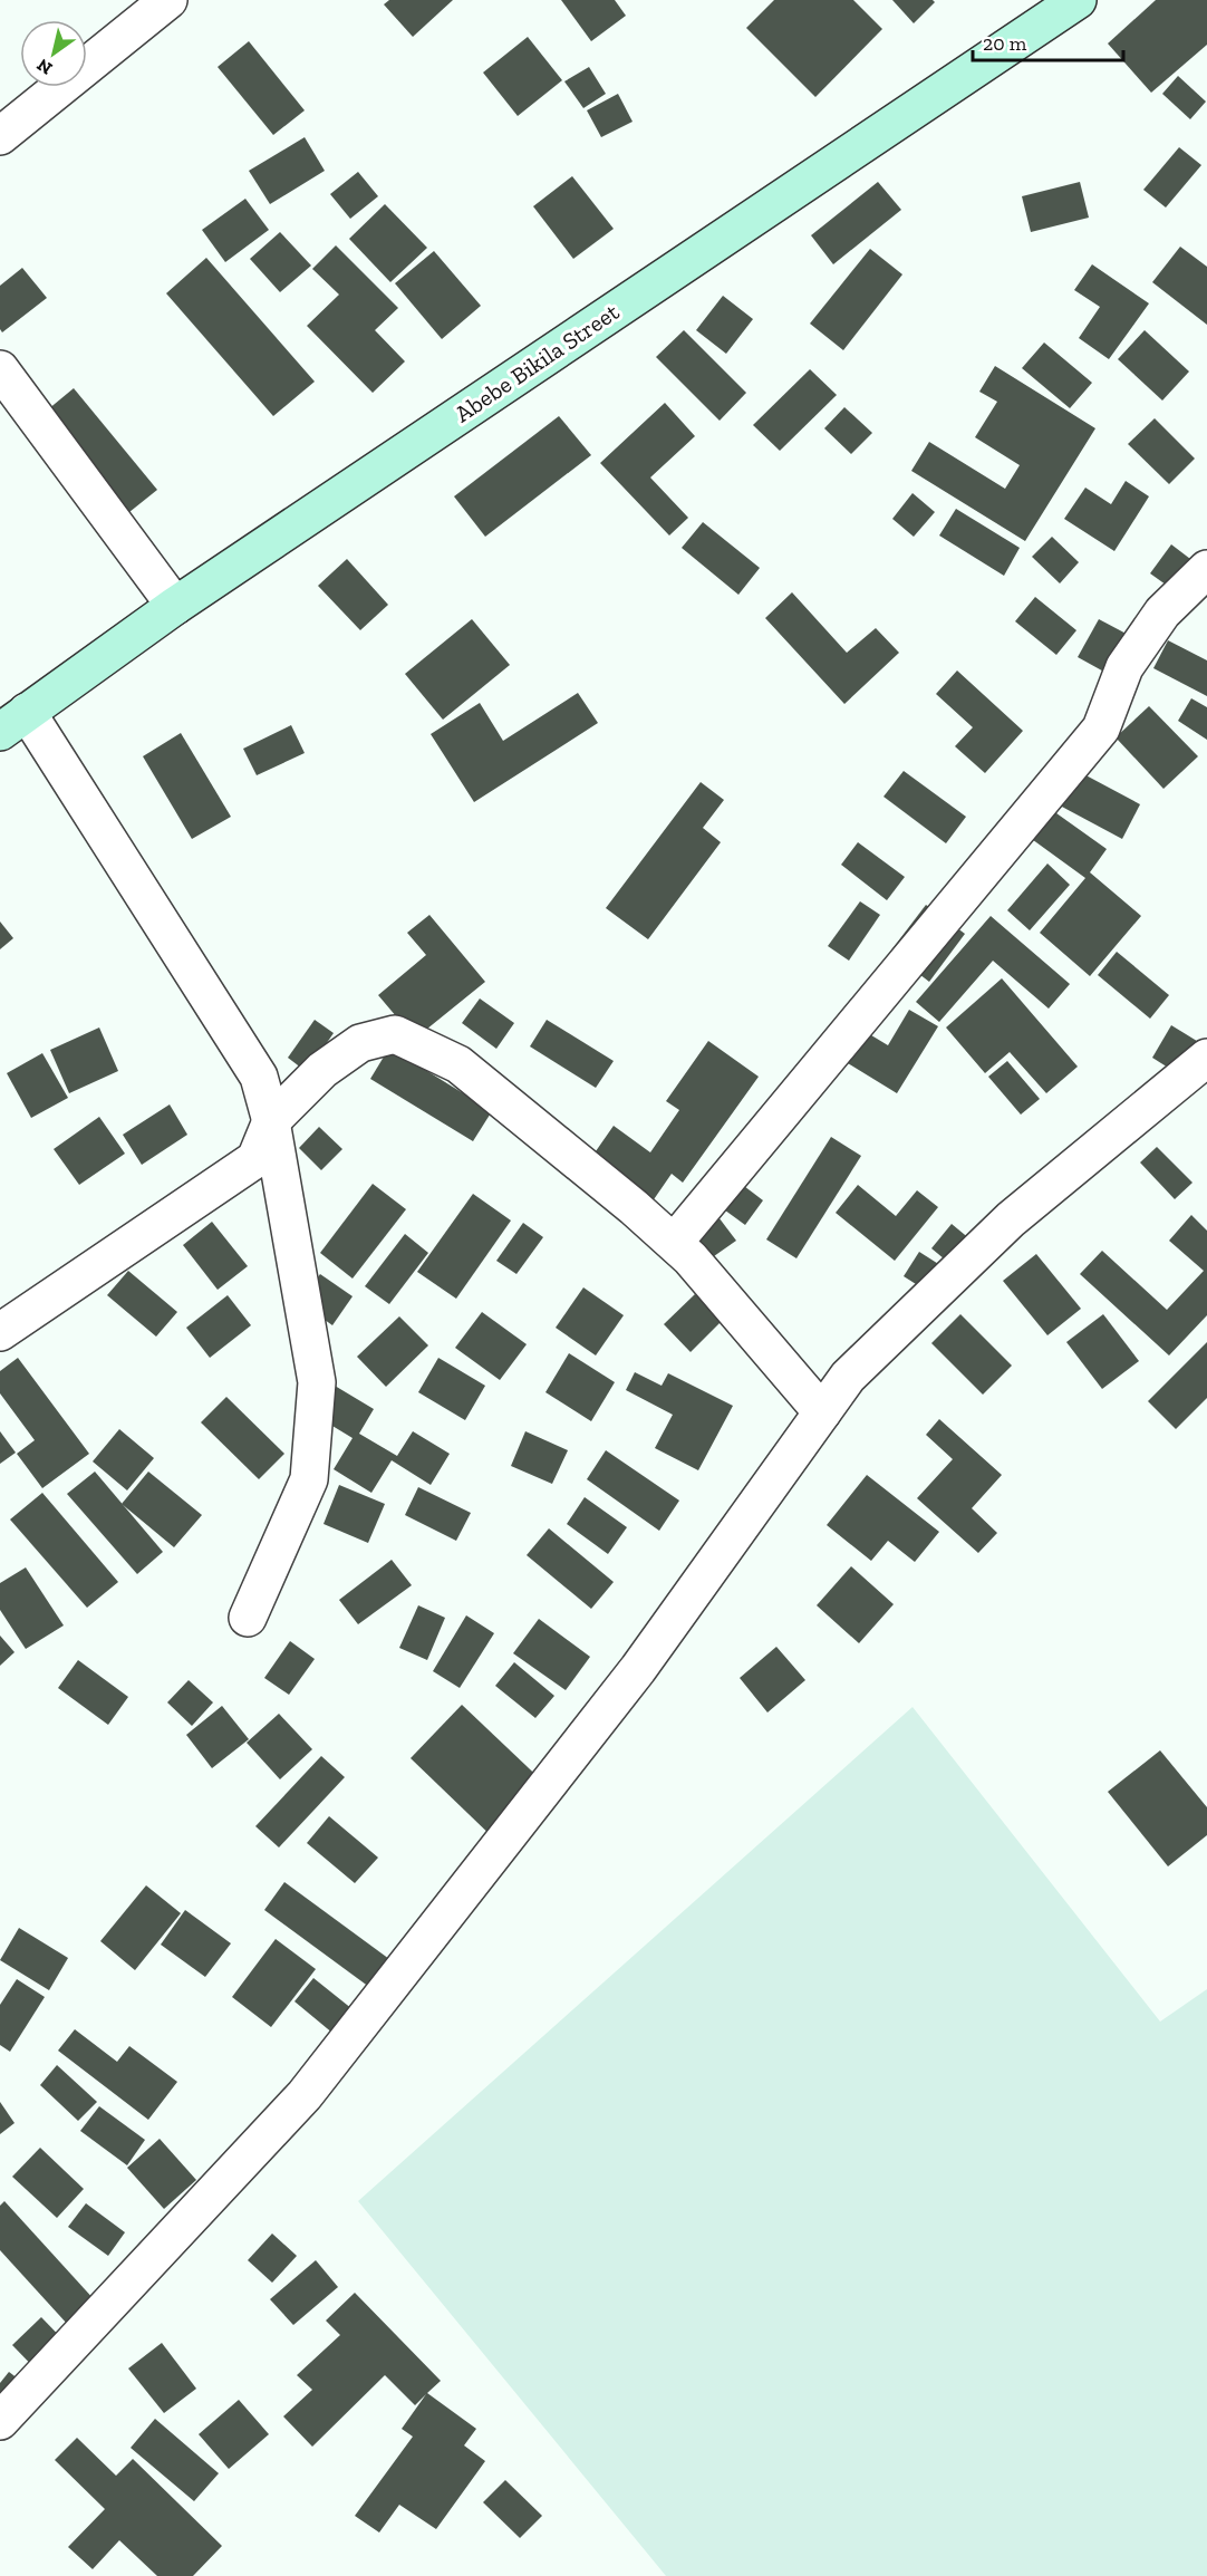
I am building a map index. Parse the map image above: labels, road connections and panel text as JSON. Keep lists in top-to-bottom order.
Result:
{
  "streets": {
    "main road": ["Abebe Bikila Street"]
  },
  "scale_bar": "20 m",
  "north": "bottom left"
}
